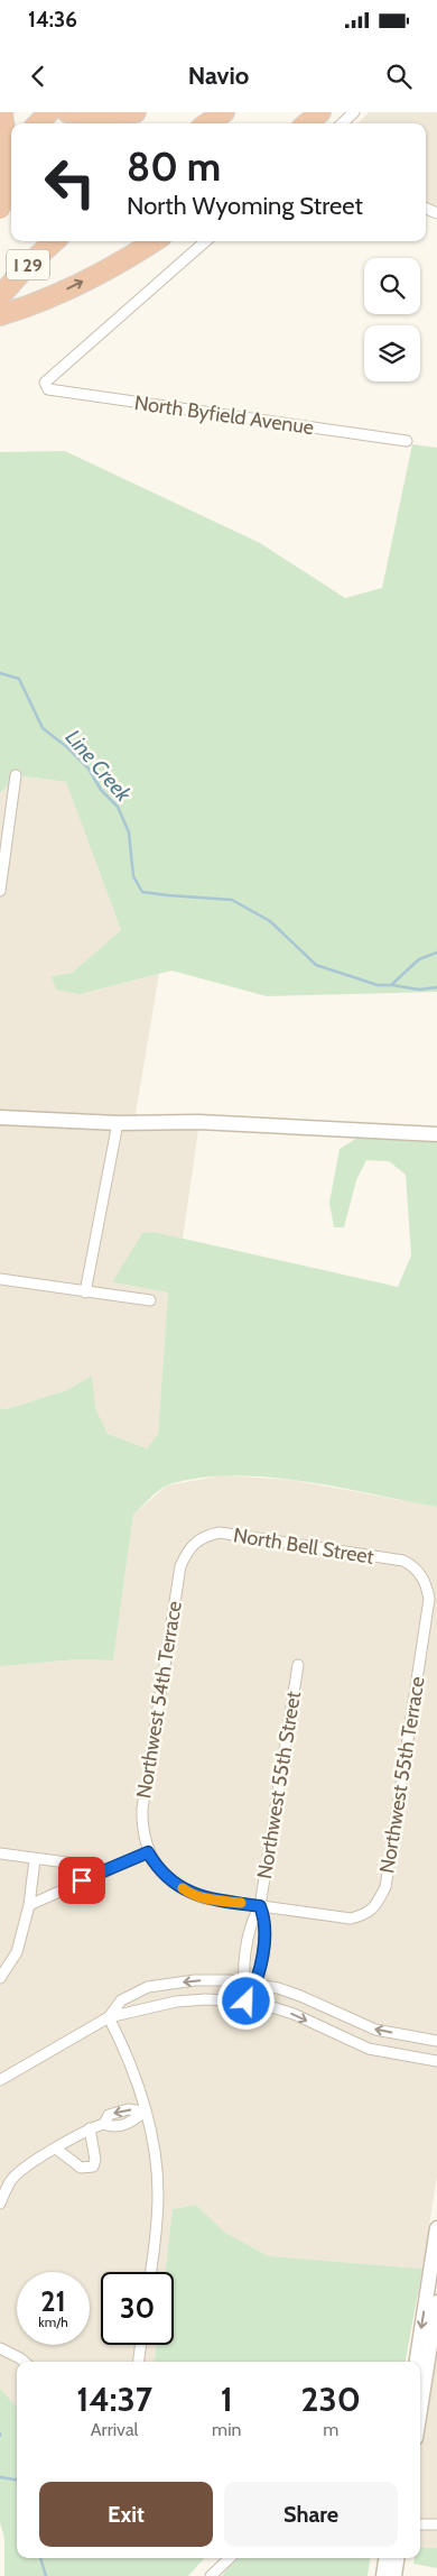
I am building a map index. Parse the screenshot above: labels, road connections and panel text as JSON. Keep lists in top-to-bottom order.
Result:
{
  "streets": {
    "highway": ["I 29"],
    "street": [
      "North Byfield Avenue",
      "North Bell Street",
      "Northwest 54th Terrace",
      "Northwest 55th Terrace",
      "Northwest 55th Street"
    ]
  },
  "crossings": [
    ["North Bell Street", "Northwest 54th Terrace"],
    ["North Bell Street", "Northwest 55th Terrace"],
    ["Northwest 55th Terrace", "Northwest 55th Street"]
  ],
  "water": ["Line Creek"],
  "page": {
    "status": "14:36",
    "header": "Navio",
    "turn": ["80 m", "North Wyoming Street"],
    "speed": "21 km/h",
    "limit": "30",
    "eta": [
      "14:37",
      "Arrival",
      "1",
      "min",
      "230",
      "m"
    ],
    "buttons": ["Exit", "Share"]
  }
}
